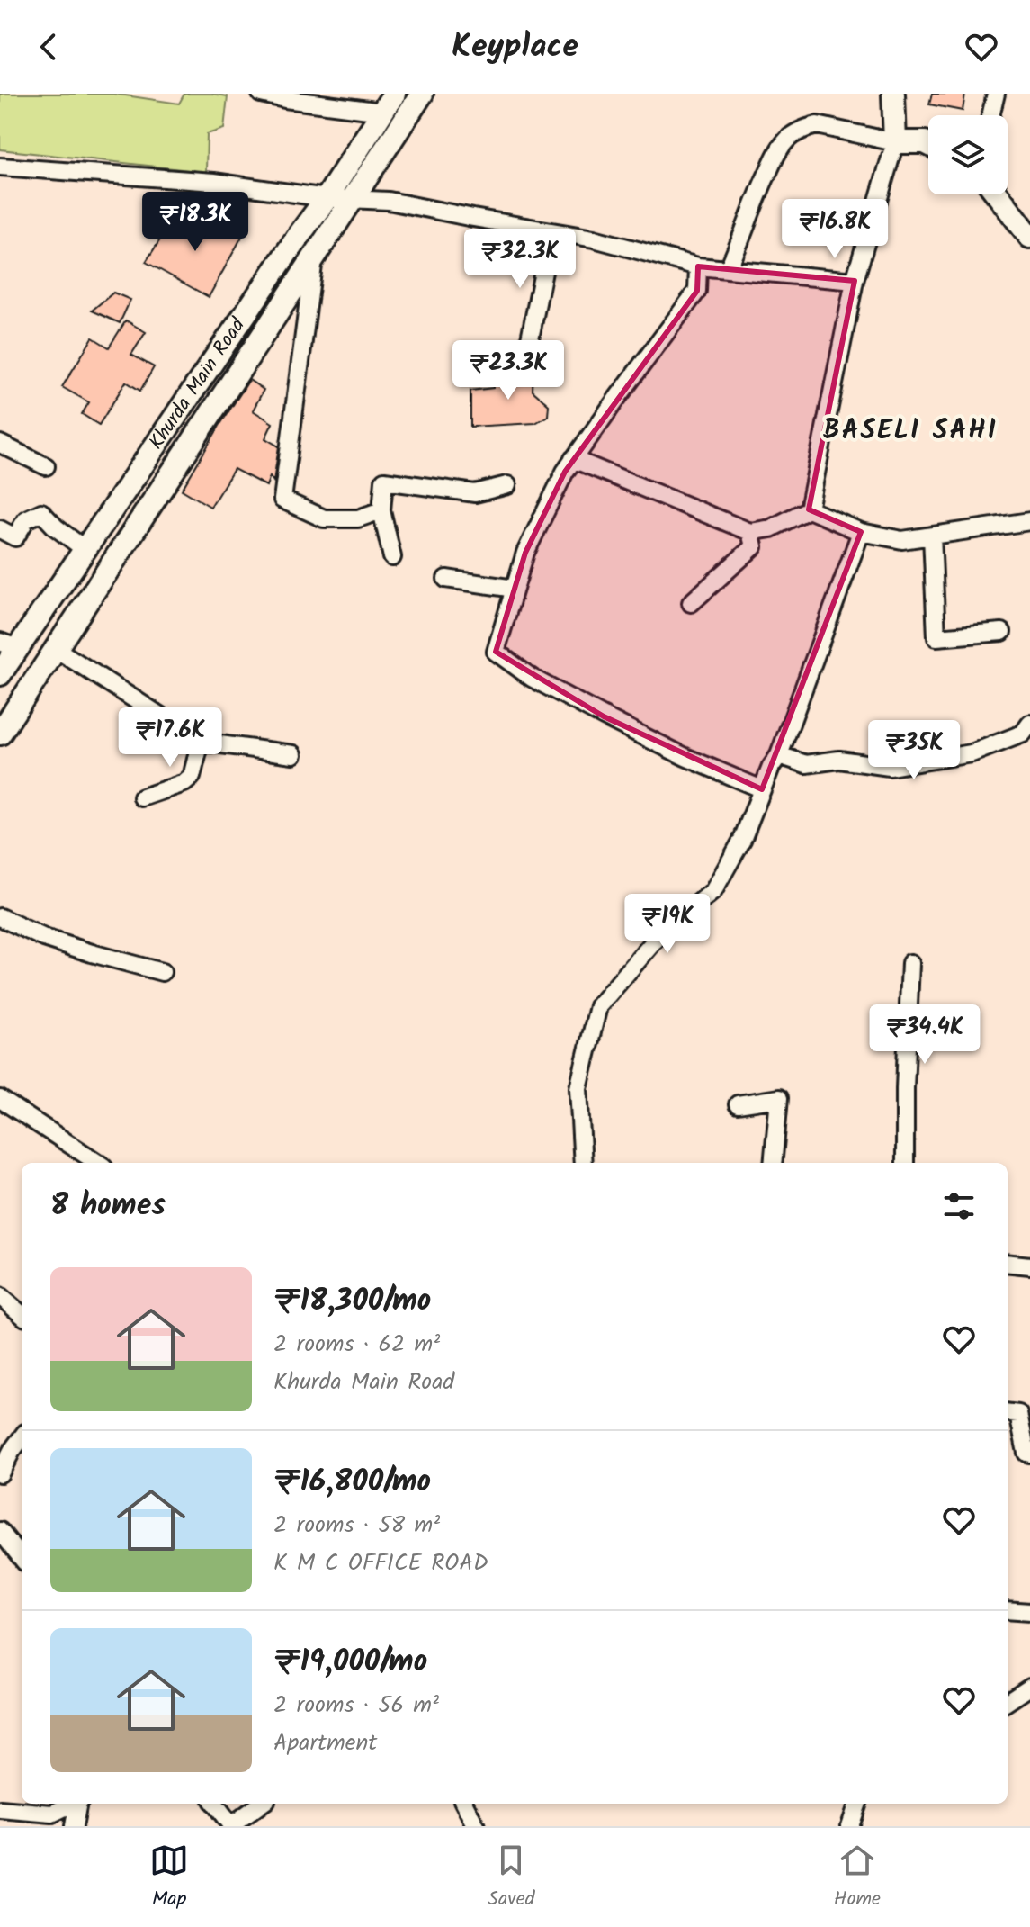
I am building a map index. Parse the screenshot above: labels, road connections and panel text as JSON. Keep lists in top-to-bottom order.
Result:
{
  "streets": {
    "main road": ["Khurda Main Road"]
  },
  "districts": ["BASELI SAHI"],
  "page": {
    "header": "Keyplace",
    "price": [
      "₹18.3K",
      "₹16.8K",
      "₹32.3K",
      "₹23.3K",
      "₹17.6K",
      "₹35K",
      "₹19K",
      "₹34.4K"
    ],
    "heading": "8 homes",
    "list": [
      {
        "name": "₹18,300/mo",
        "note": "2 rooms · 62 m² · Khurda Main Road"
      },
      {
        "name": "₹16,800/mo",
        "note": "2 rooms · 58 m² · K M C OFFICE ROAD"
      },
      {
        "name": "₹19,000/mo",
        "note": "2 rooms · 56 m² · Apartment"
      }
    ],
    "tabs": ["Map", "Saved", "Home"]
  }
}
